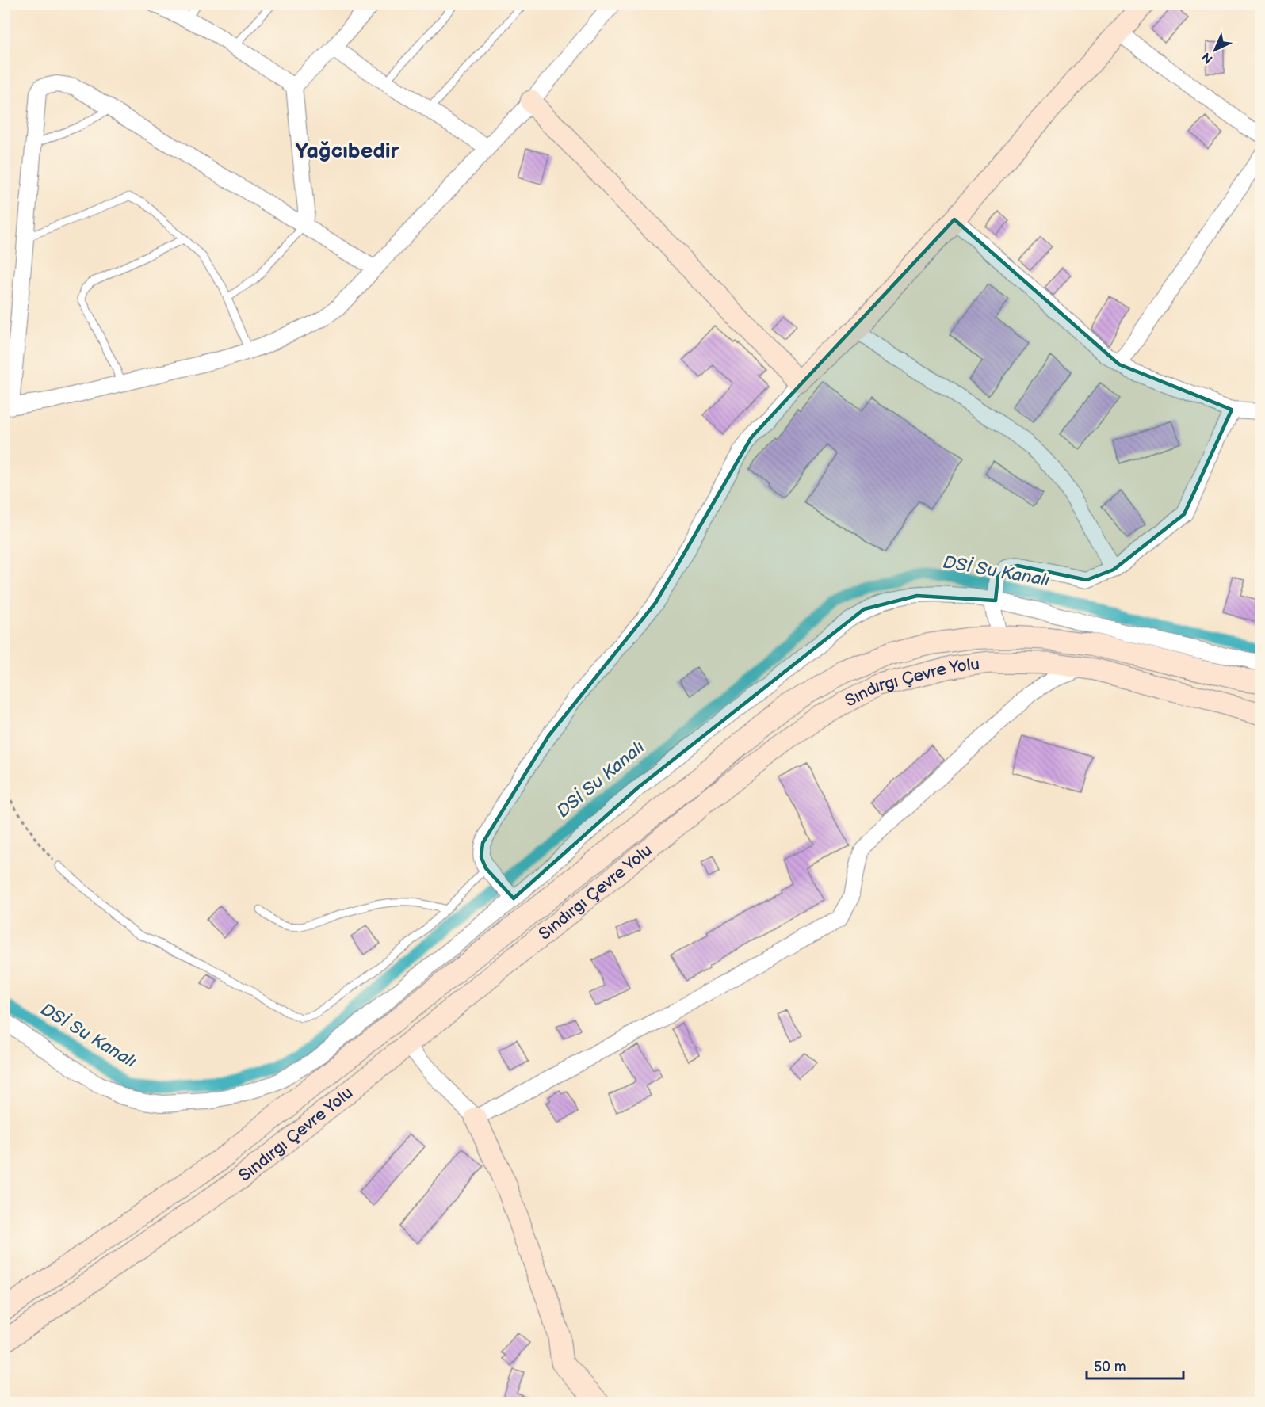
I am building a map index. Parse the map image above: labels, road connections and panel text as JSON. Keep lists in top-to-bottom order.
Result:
{
  "streets": {
    "main road": ["Sındırgı Çevre Yolu"]
  },
  "districts": ["Yağcıbedir"],
  "water": ["DSİ Su Kanalı"],
  "scale_bar": "50 m",
  "north": "bottom left"
}
